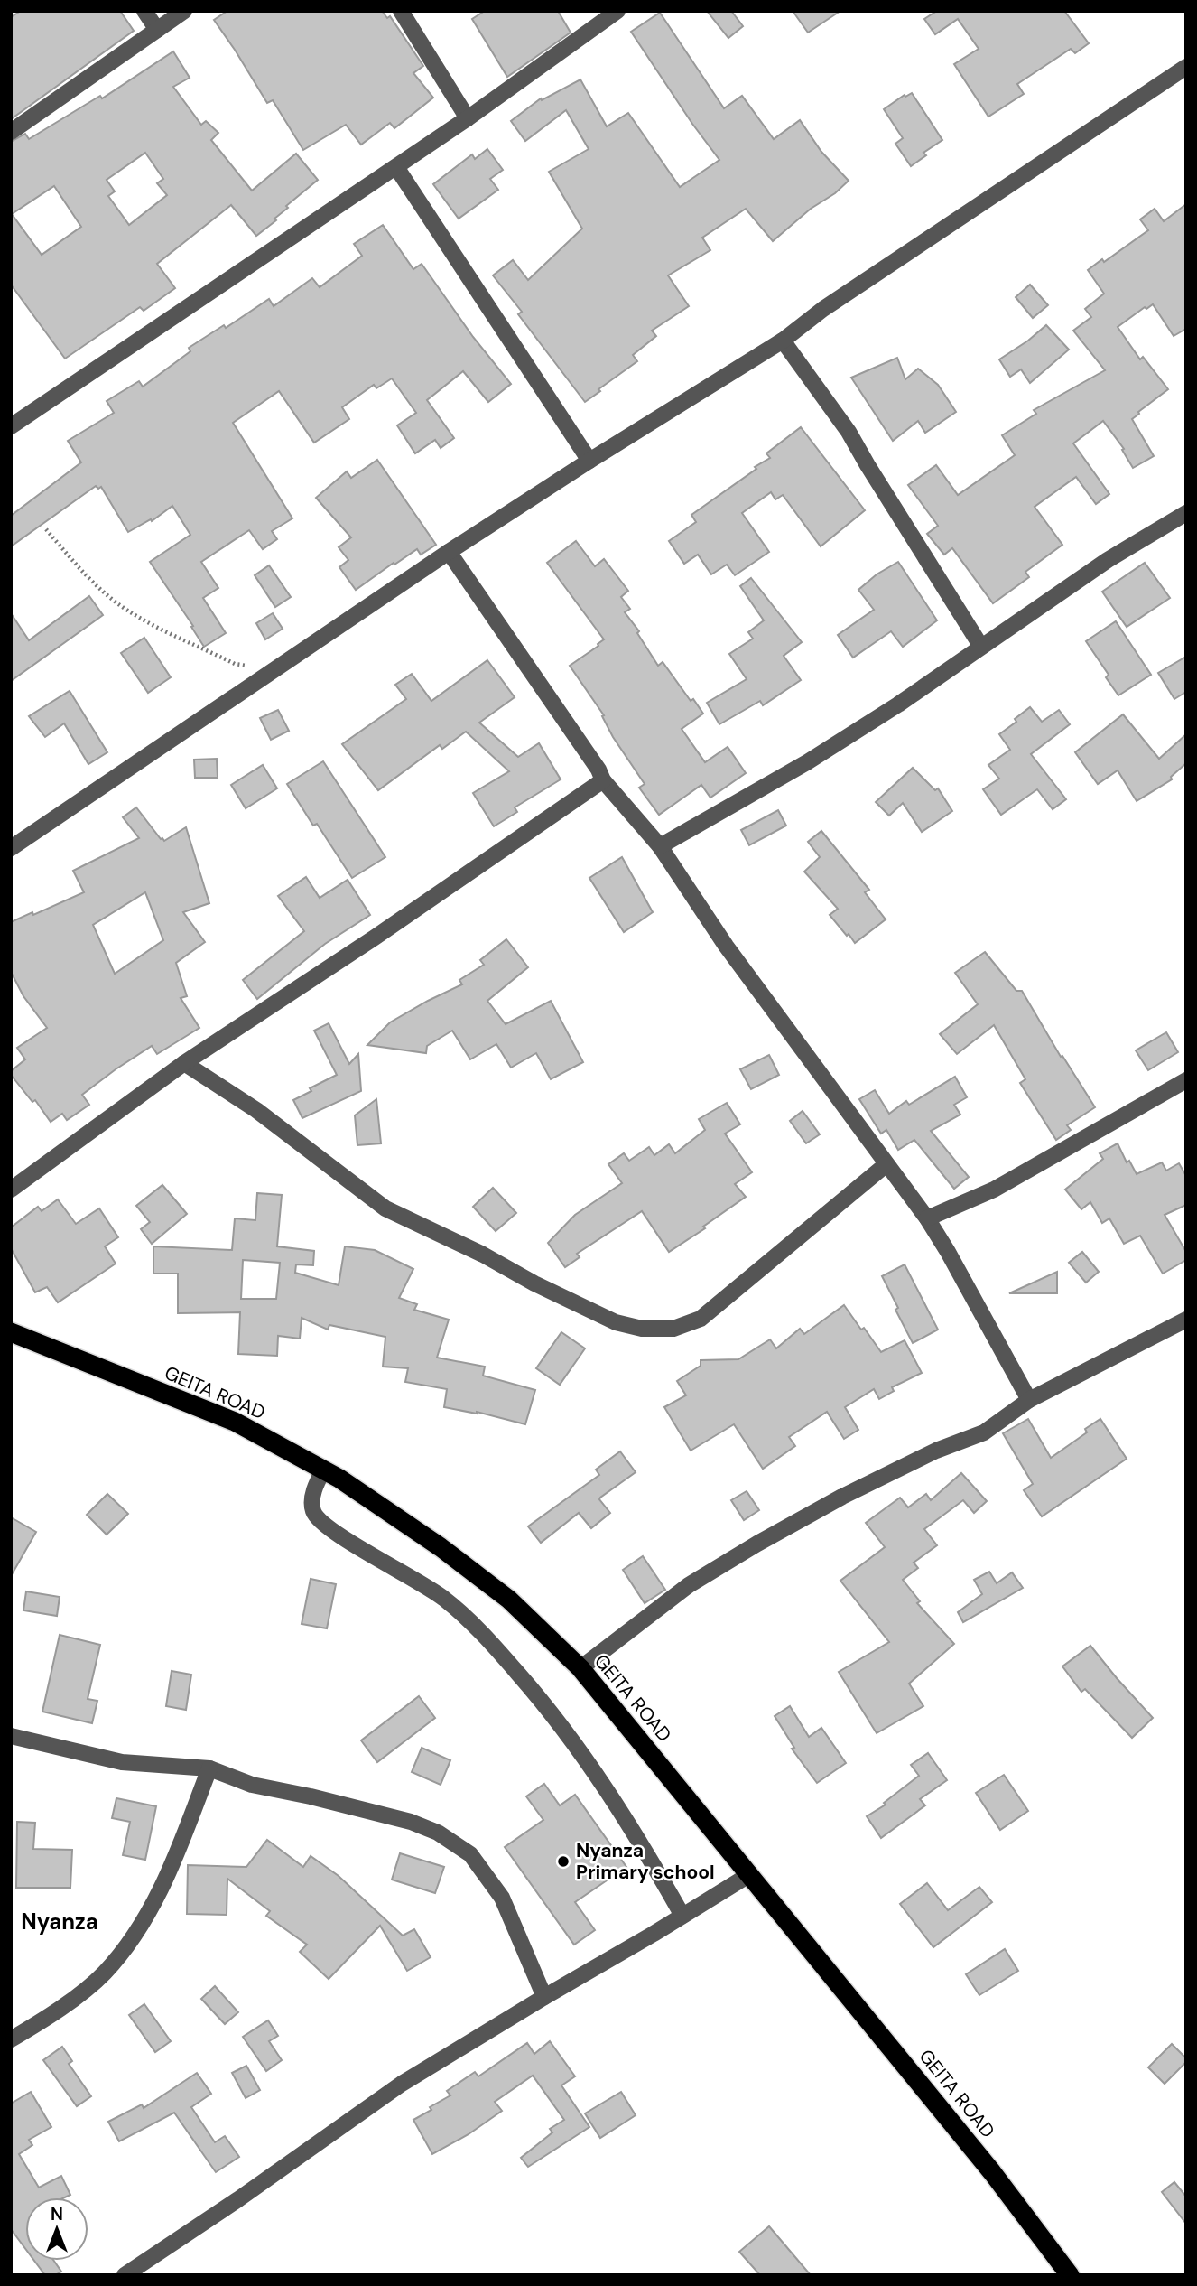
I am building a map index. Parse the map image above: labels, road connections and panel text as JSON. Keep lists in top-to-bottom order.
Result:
{
  "streets": {
    "highway": ["GEITA ROAD"]
  },
  "districts": ["Nyanza"],
  "places": ["Nyanza Primary school"],
  "north": "top"
}
